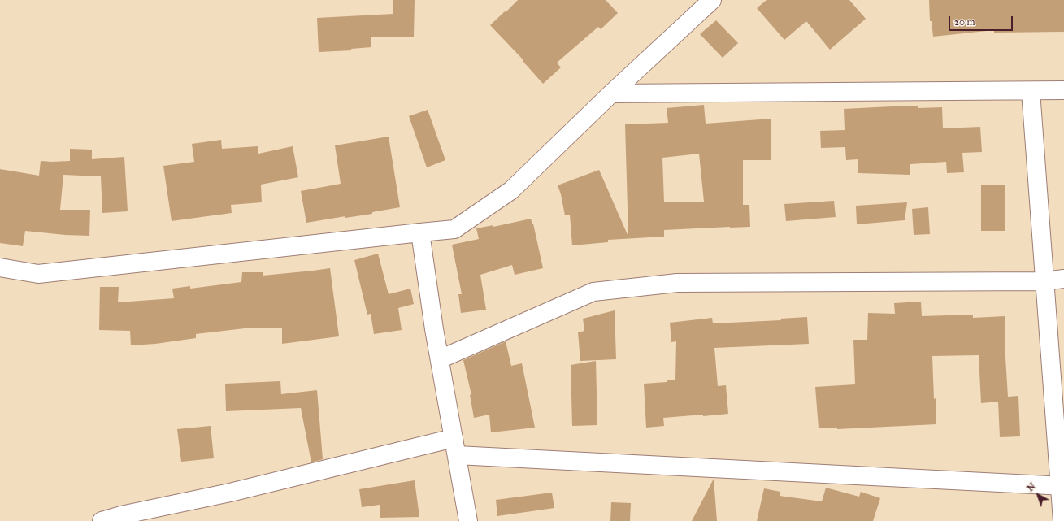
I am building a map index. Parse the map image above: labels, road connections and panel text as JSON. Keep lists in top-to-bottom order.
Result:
{
  "scale_bar": "20 m",
  "north": "top left"
}
